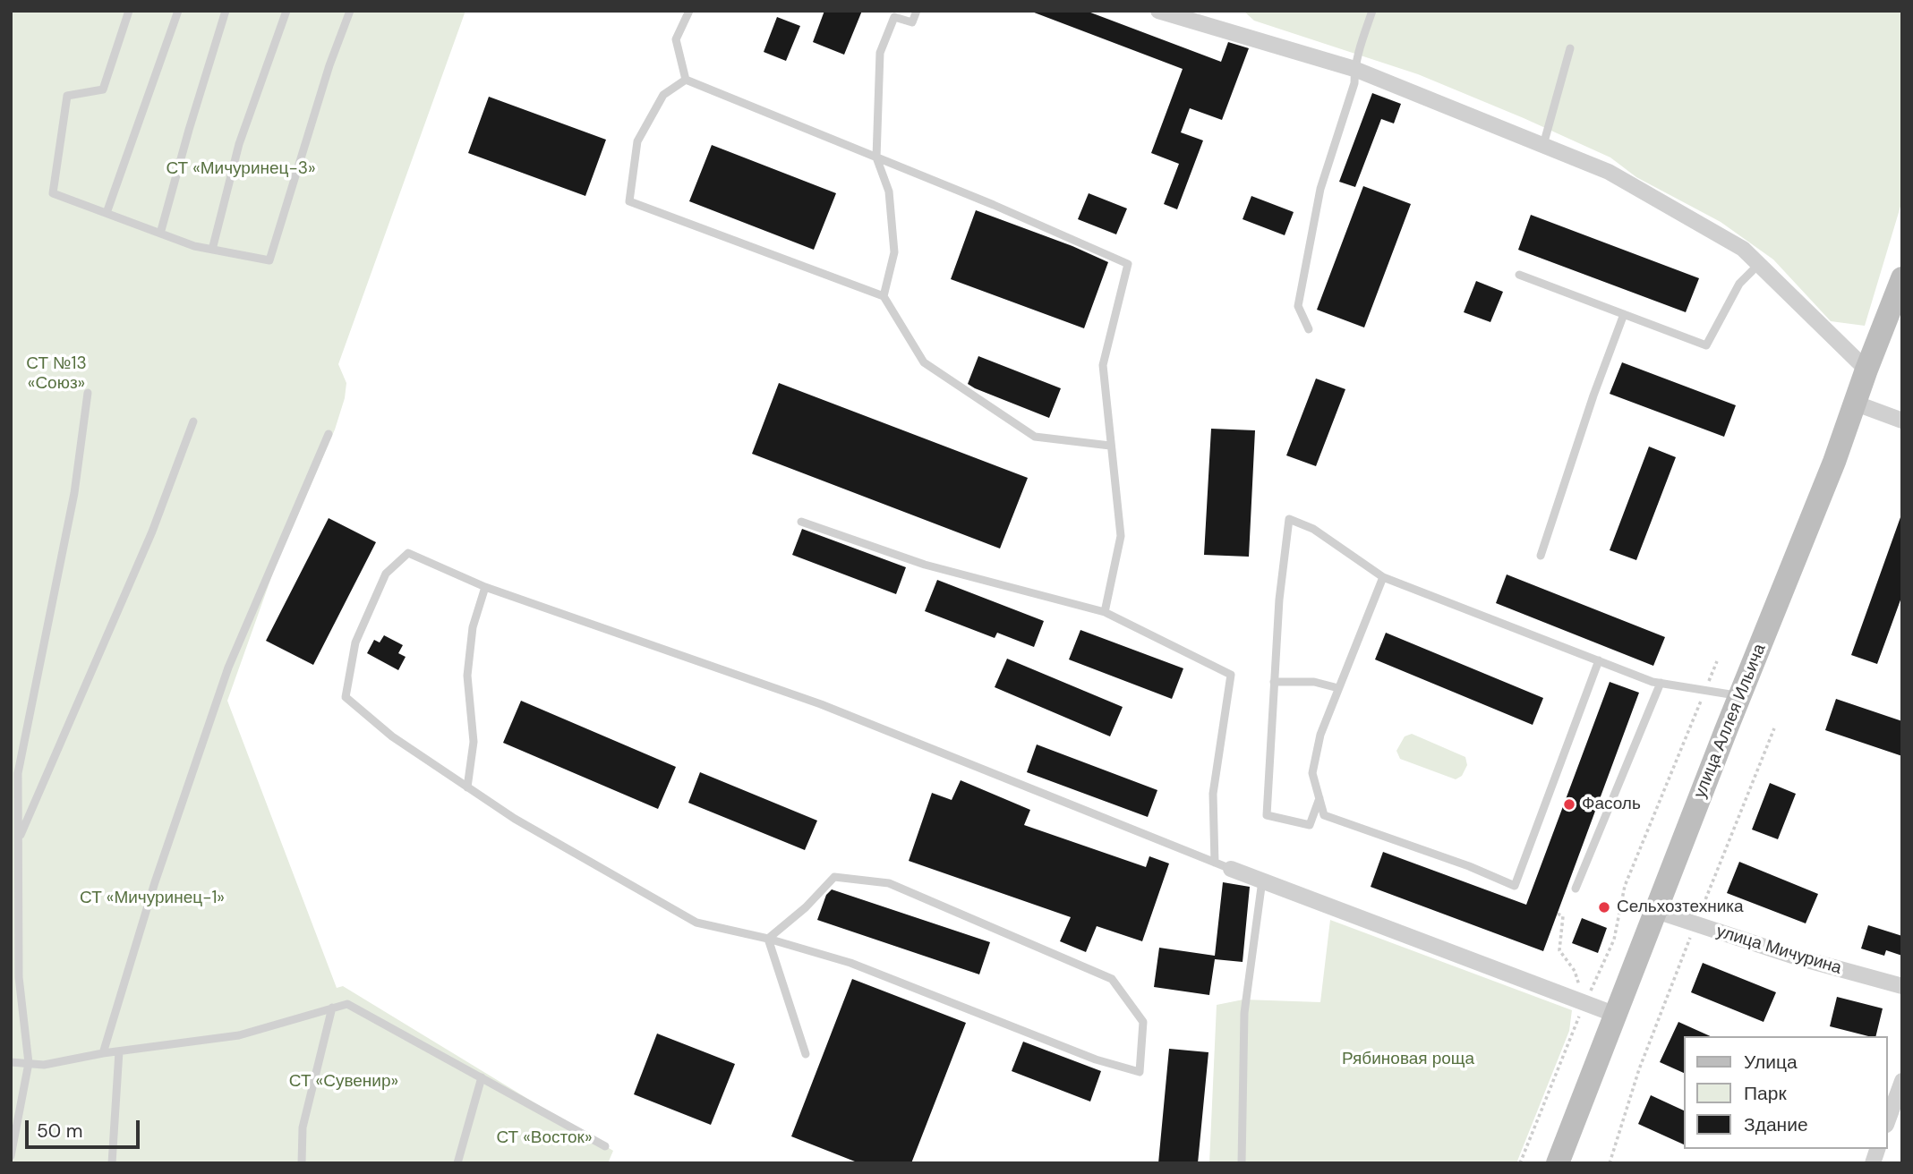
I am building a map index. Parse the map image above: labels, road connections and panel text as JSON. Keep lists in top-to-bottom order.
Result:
{
  "streets": {
    "main road": ["улица Аллея Ильича"],
    "street": ["улица Мичурина"]
  },
  "crossings": [
    ["улица Аллея Ильича", "улица Мичурина"]
  ],
  "parks": [
    "СТ «Мичуринец-3»",
    "СТ №13 «Союз»",
    "СТ «Мичуринец-1»",
    "Рябиновая роща",
    "СТ «Сувенир»",
    "СТ «Восток»"
  ],
  "places": ["Фасоль", "Сельхозтехника"],
  "legend": ["Улица", "Парк", "Здание"],
  "scale_bar": "50 m"
}
